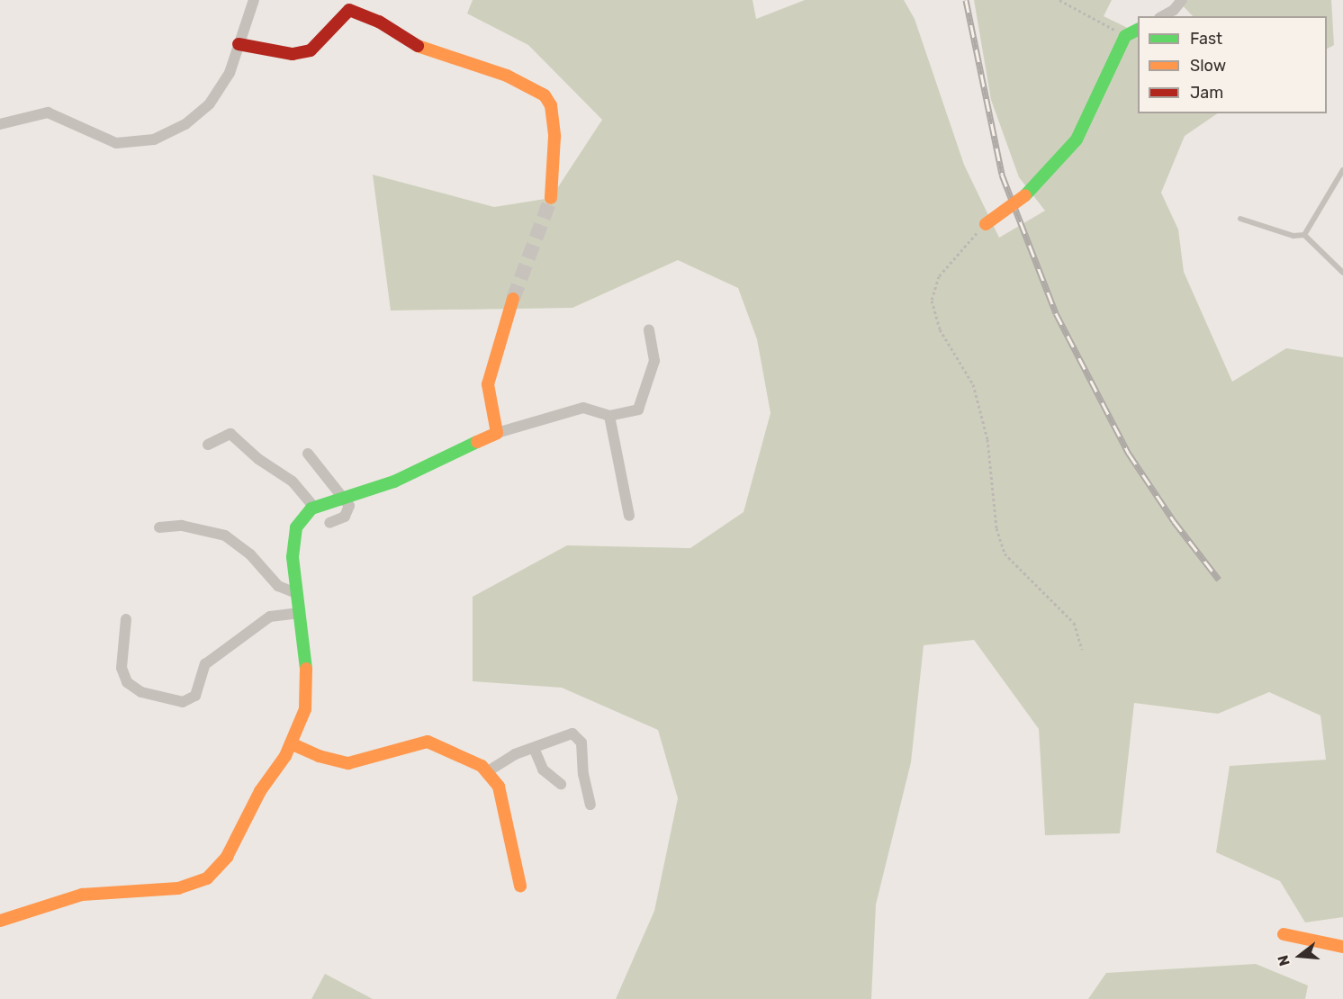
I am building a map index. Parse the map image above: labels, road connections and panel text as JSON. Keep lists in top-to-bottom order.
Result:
{
  "legend": ["Fast", "Slow", "Jam"],
  "north": "left"
}
